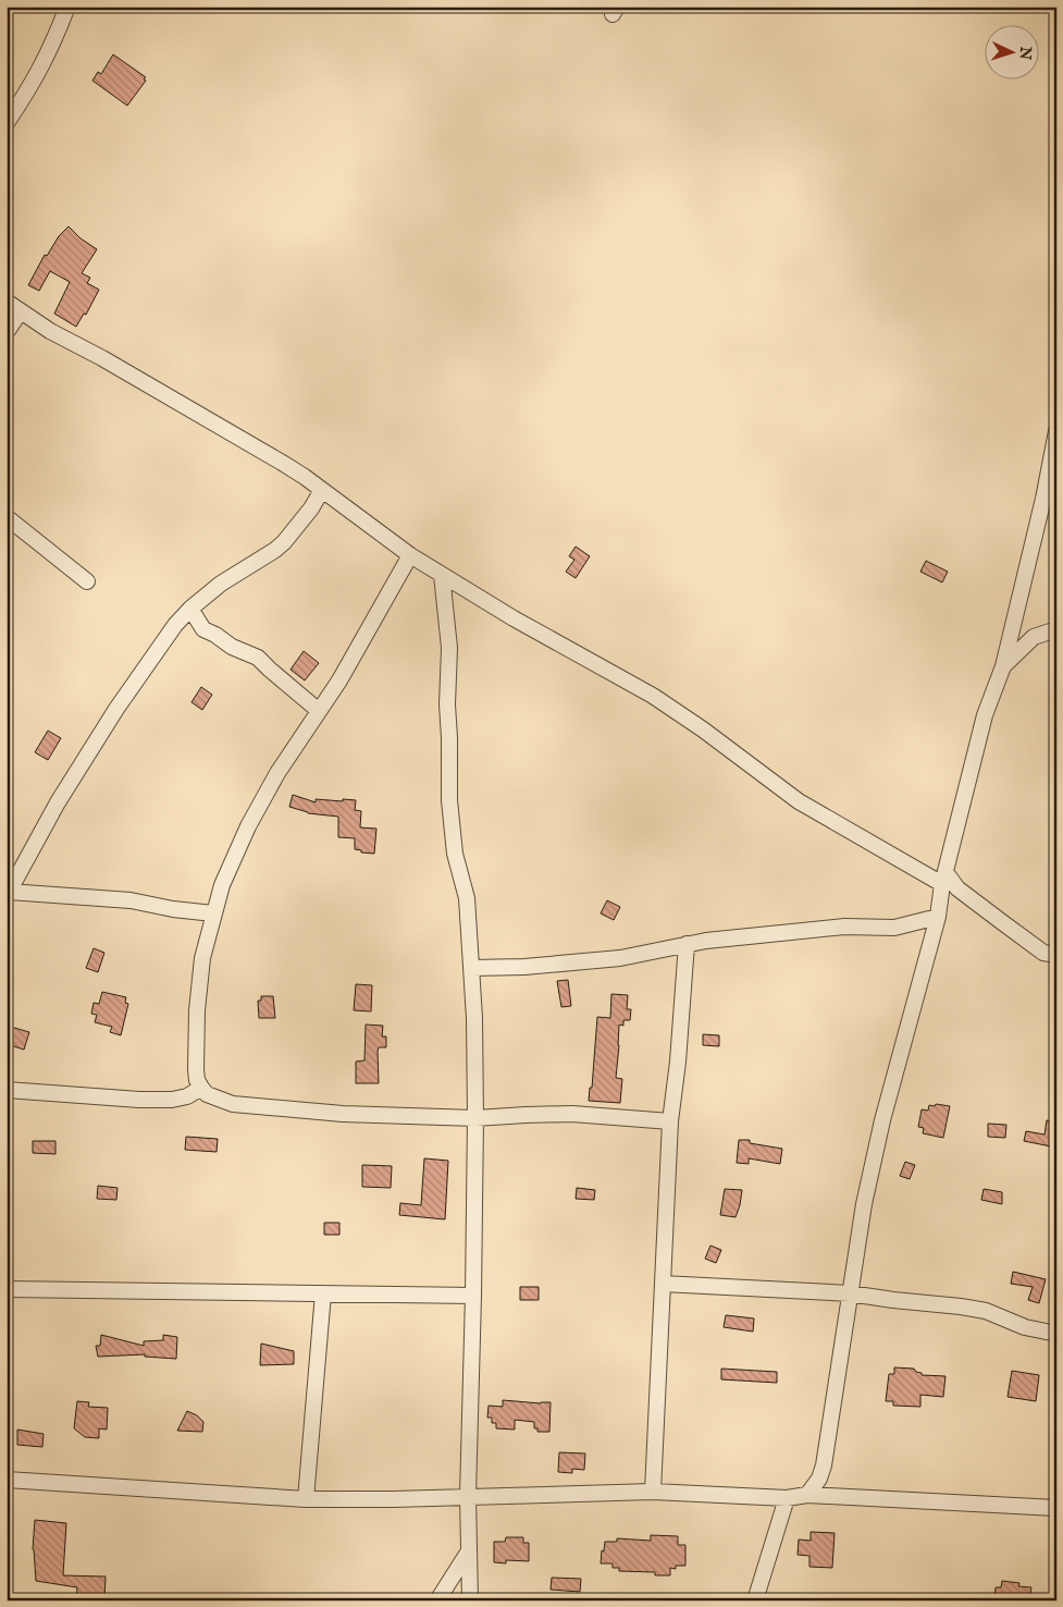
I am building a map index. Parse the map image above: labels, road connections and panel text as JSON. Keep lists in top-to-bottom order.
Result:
{
  "north": "right"
}
